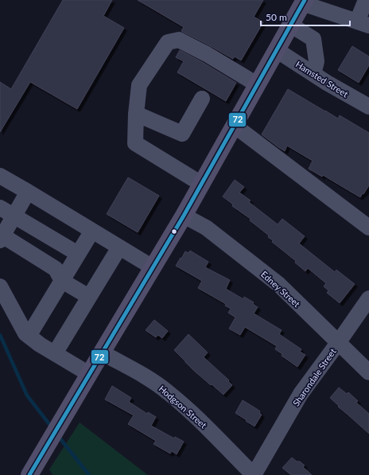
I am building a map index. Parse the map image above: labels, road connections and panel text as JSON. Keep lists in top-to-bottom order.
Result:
{
  "streets": {
    "street": [
      "Hamsted Street",
      "Edney Street",
      "Sharondale Street",
      "Hodgson Street"
    ]
  },
  "crossings": [
    ["Edney Street", "Sharondale Street"],
    ["Sharondale Street", "Hodgson Street"]
  ],
  "lines": ["transit line 72"],
  "scale_bar": "50 m"
}
